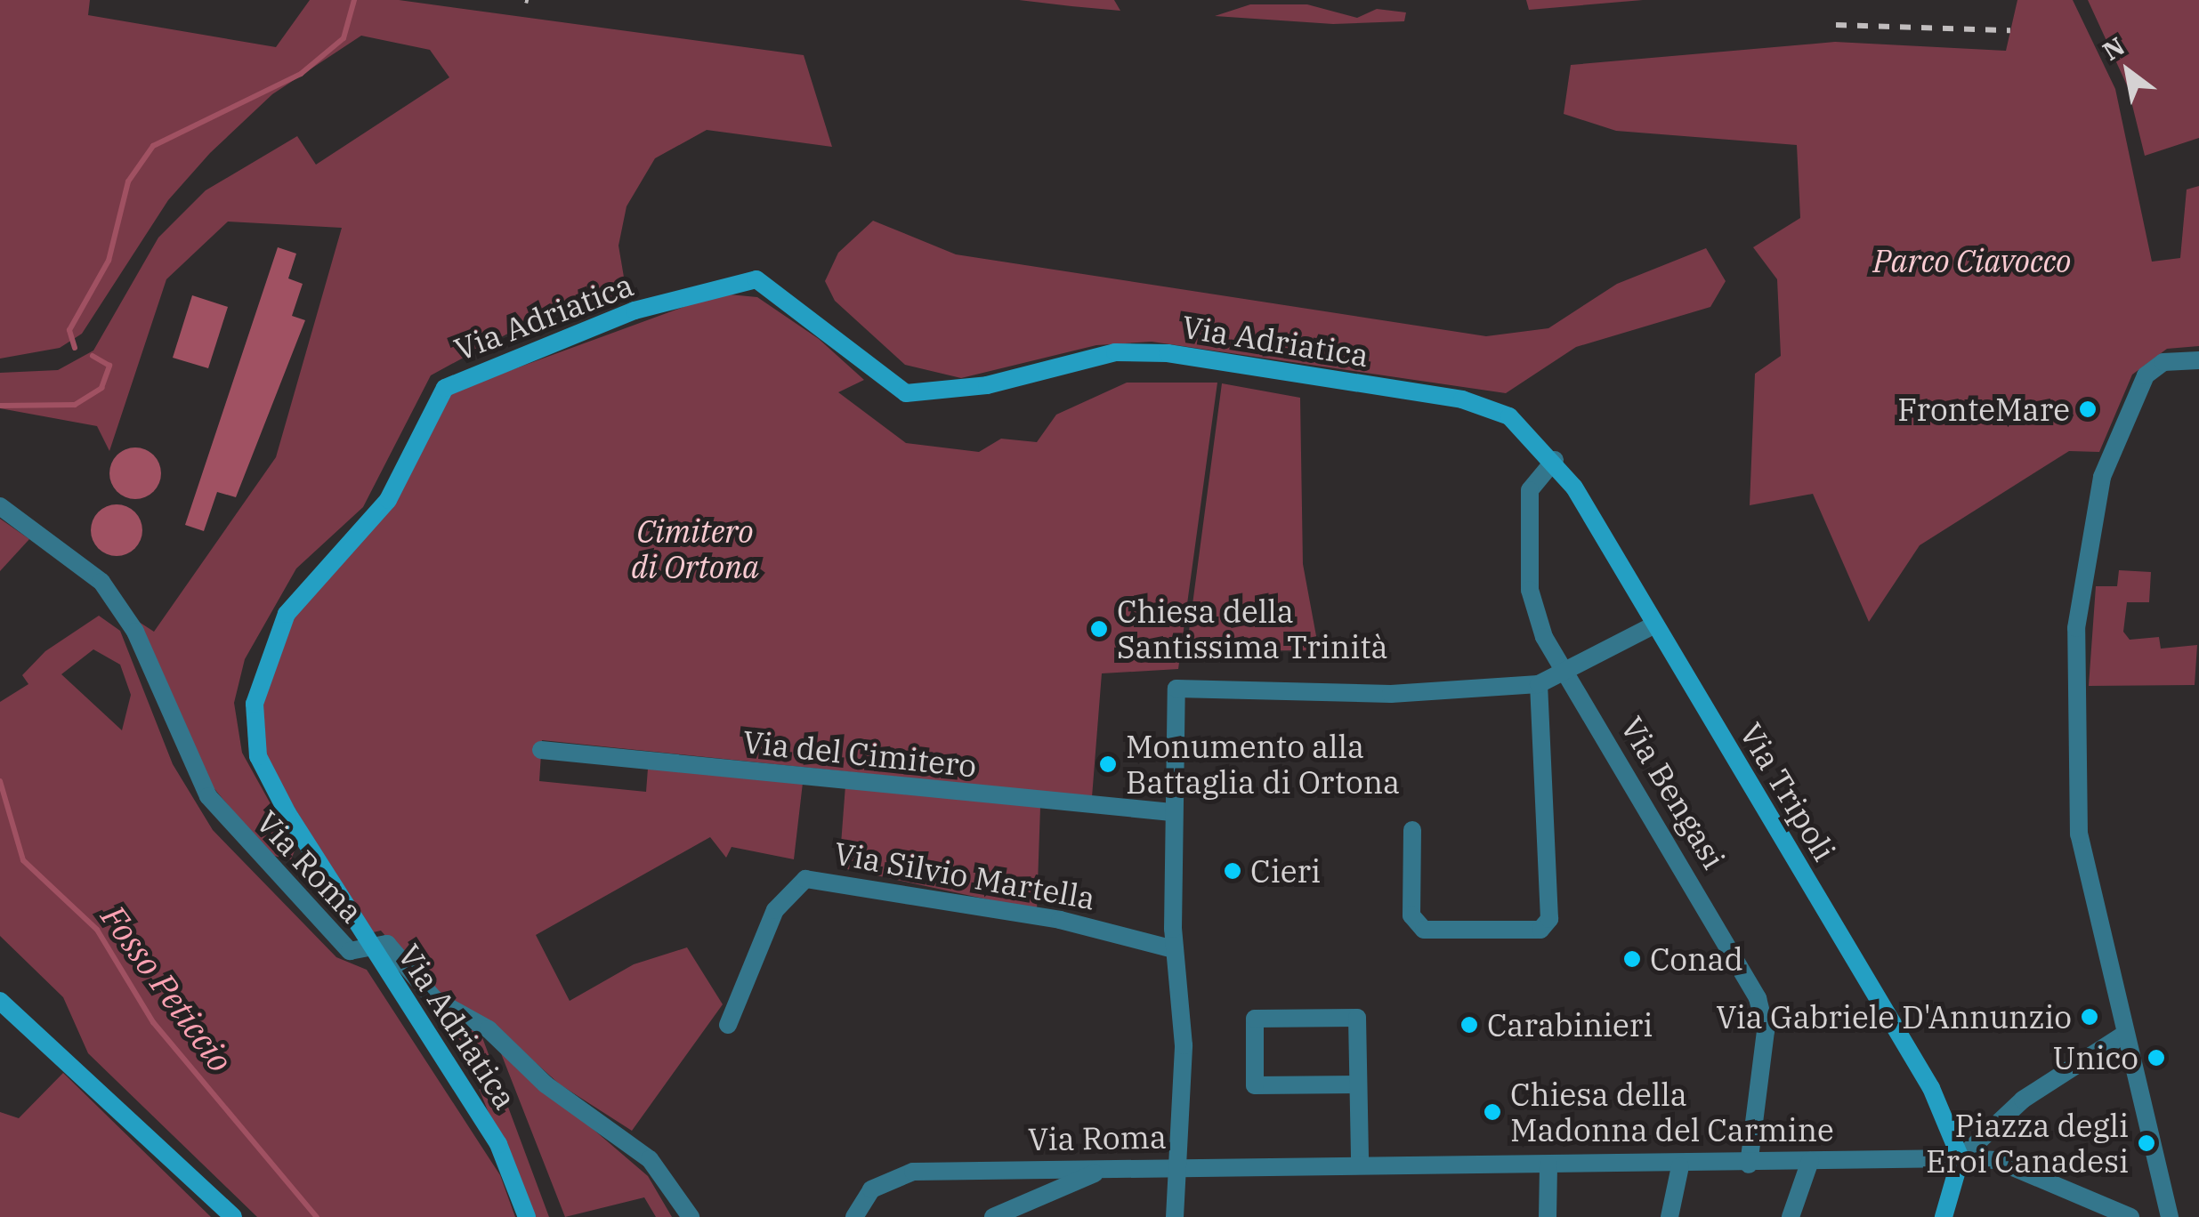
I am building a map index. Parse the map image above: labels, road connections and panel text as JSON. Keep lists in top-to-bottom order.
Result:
{
  "streets": {
    "main road": ["Via Adriatica", "Via Tripoli"],
    "street": [
      "Via del Cimitero",
      "Via Bengasi",
      "Via Roma",
      "Via Silvio Martella"
    ]
  },
  "crossings": [
    ["Via Adriatica", "Via Tripoli"],
    ["Via Adriatica", "Via Bengasi"],
    ["Via Adriatica", "Via Roma"],
    ["Via Tripoli", "Via Bengasi"],
    ["Via Tripoli", "Via Roma"],
    ["Via Bengasi", "Via Roma"]
  ],
  "water": ["Fosso Peticcio"],
  "parks": ["Parco Ciavocco", "Cimitero di Ortona"],
  "places": [
    "FronteMare",
    "Chiesa della Santissima Trinità",
    "Monumento alla Battaglia di Ortona",
    "Cieri",
    "Conad",
    "Via Gabriele D'Annunzio",
    "Carabinieri",
    "Unico",
    "Chiesa della Madonna del Carmine",
    "Piazza degli Eroi Canadesi"
  ],
  "north": "top left"
}
